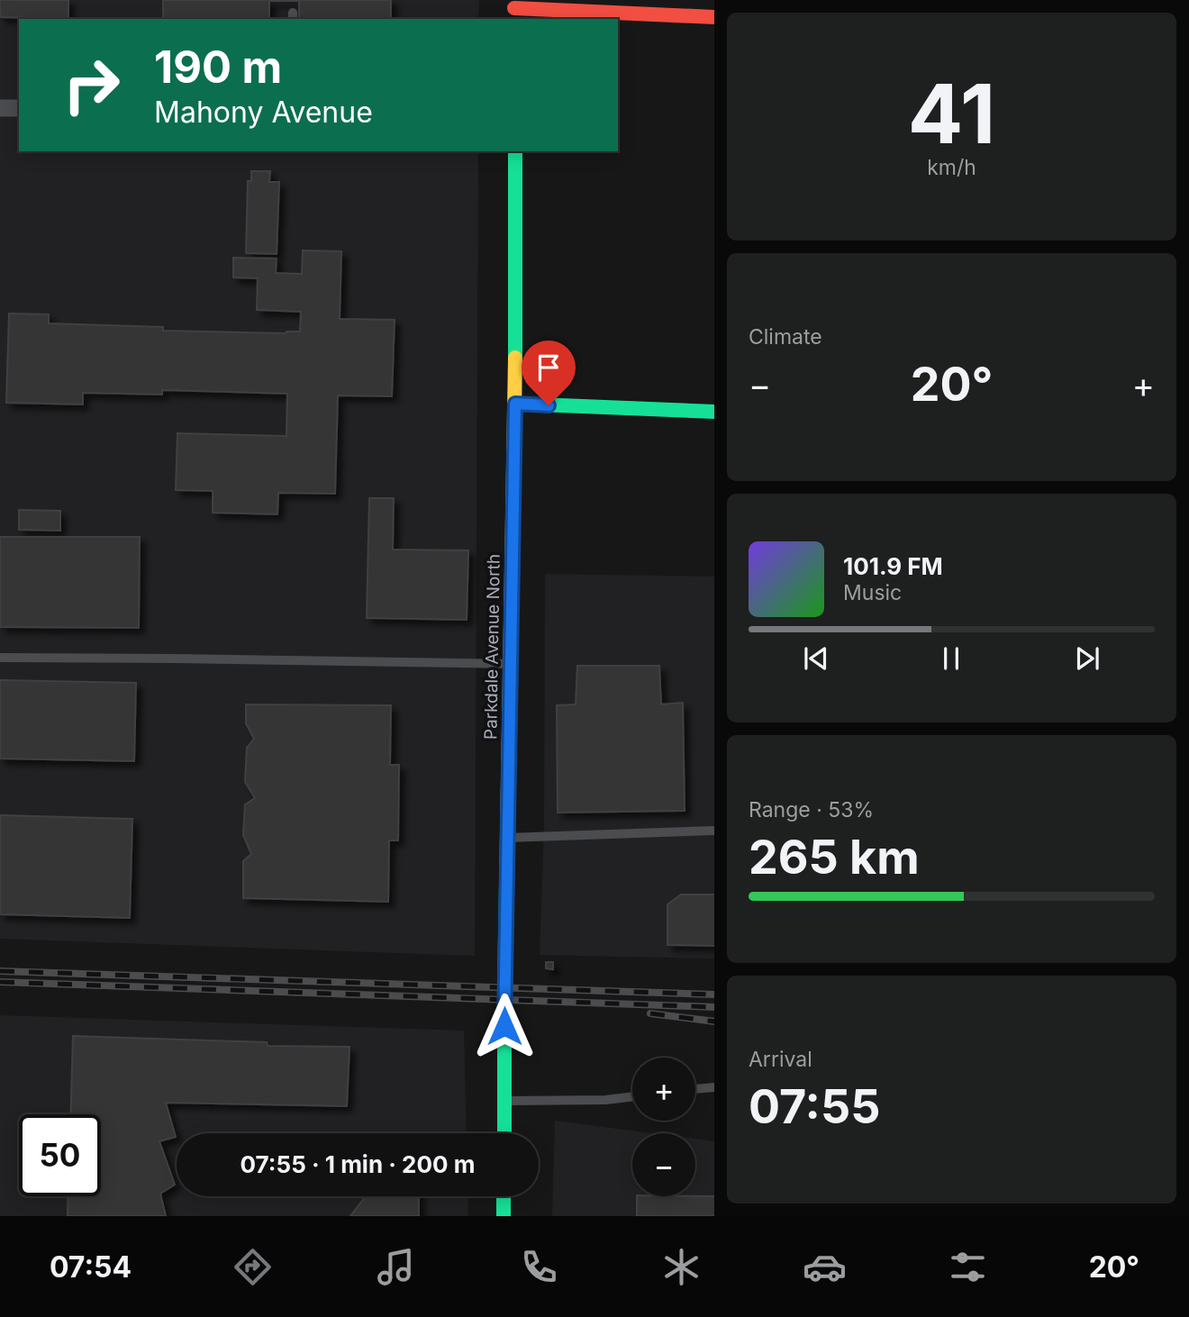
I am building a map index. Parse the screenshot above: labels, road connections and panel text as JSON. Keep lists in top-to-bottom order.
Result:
{
  "streets": {
    "main road": ["Parkdale Avenue North"]
  },
  "page": {
    "tile": [
      ["41", "km/h"],
      "Climate",
      ["Range · 53%", "265 km"],
      ["Arrival", "07:55"]
    ],
    "turn": ["190 m", "Mahony Avenue"],
    "heat": ["−", "20°", "+"],
    "song": ["101.9 FM", "Music"],
    "map_buttons": ["+", "−"],
    "limit": "50",
    "trip": "07:55 · 1 min · 200 m",
    "tabs": ["07:54", "20°"]
  }
}
